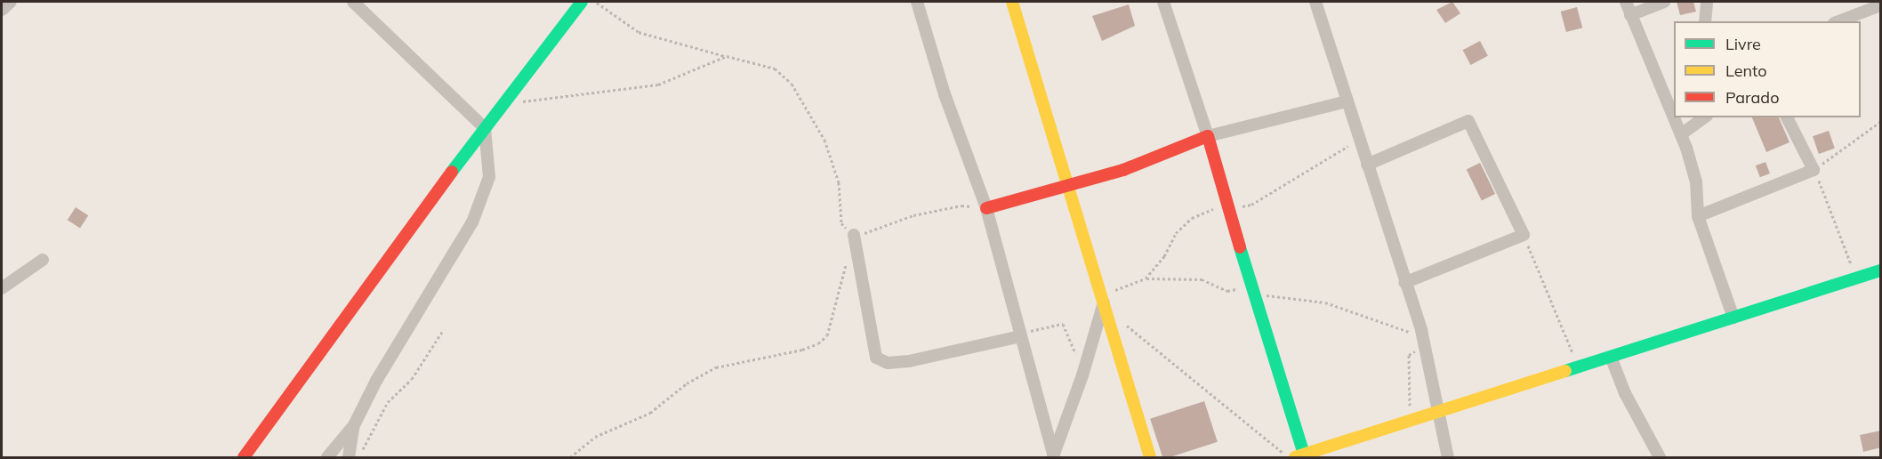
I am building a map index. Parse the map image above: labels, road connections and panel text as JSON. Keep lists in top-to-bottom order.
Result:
{
  "legend": ["Livre", "Lento", "Parado"]
}
